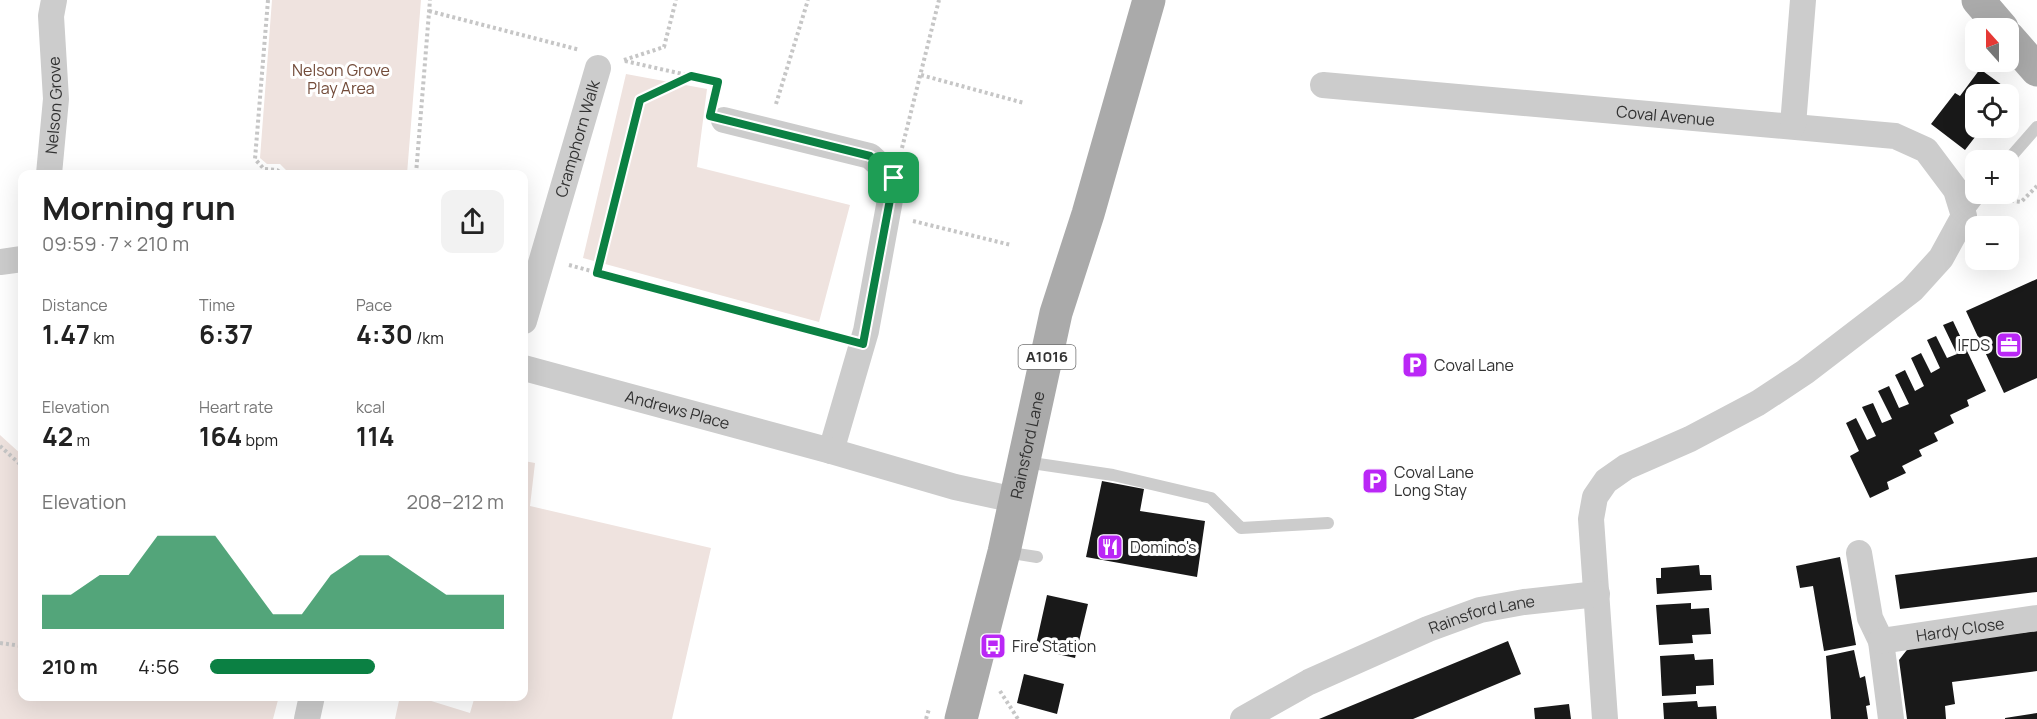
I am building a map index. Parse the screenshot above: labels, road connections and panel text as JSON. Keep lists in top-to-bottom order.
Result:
{
  "streets": {
    "main road": ["A1016", "Rainsford Lane"],
    "street": [
      "Nelson Grove",
      "Coval Avenue",
      "Cramphorn Walk",
      "Andrews Place",
      "Hardy Close"
    ]
  },
  "crossings": [
    ["Andrews Place", "Rainsford Lane"]
  ],
  "parks": ["Nelson Grove Play Area"],
  "places": {
    "office": ["IFDS"],
    "parking": ["Coval Lane", "Coval Lane Long Stay"],
    "restaurant": ["Domino's"],
    "bus stop": ["Fire Station"]
  },
  "north": "top",
  "page": {
    "map_buttons": ["+", "−"],
    "heading": ["Morning run", "09:59 · 7 × 210 m"],
    "stats": [
      ["Distance", "1.47 km"],
      ["Time", "6:37"],
      ["Pace", "4:30 /km"],
      ["Elevation", "42 m"],
      ["Heart rate", "164 bpm"],
      ["kcal", "114"]
    ],
    "chart": ["Elevation", "208–212 m"],
    "list": [
      {
        "name": "210 m",
        "note": "4:56"
      }
    ]
  }
}
